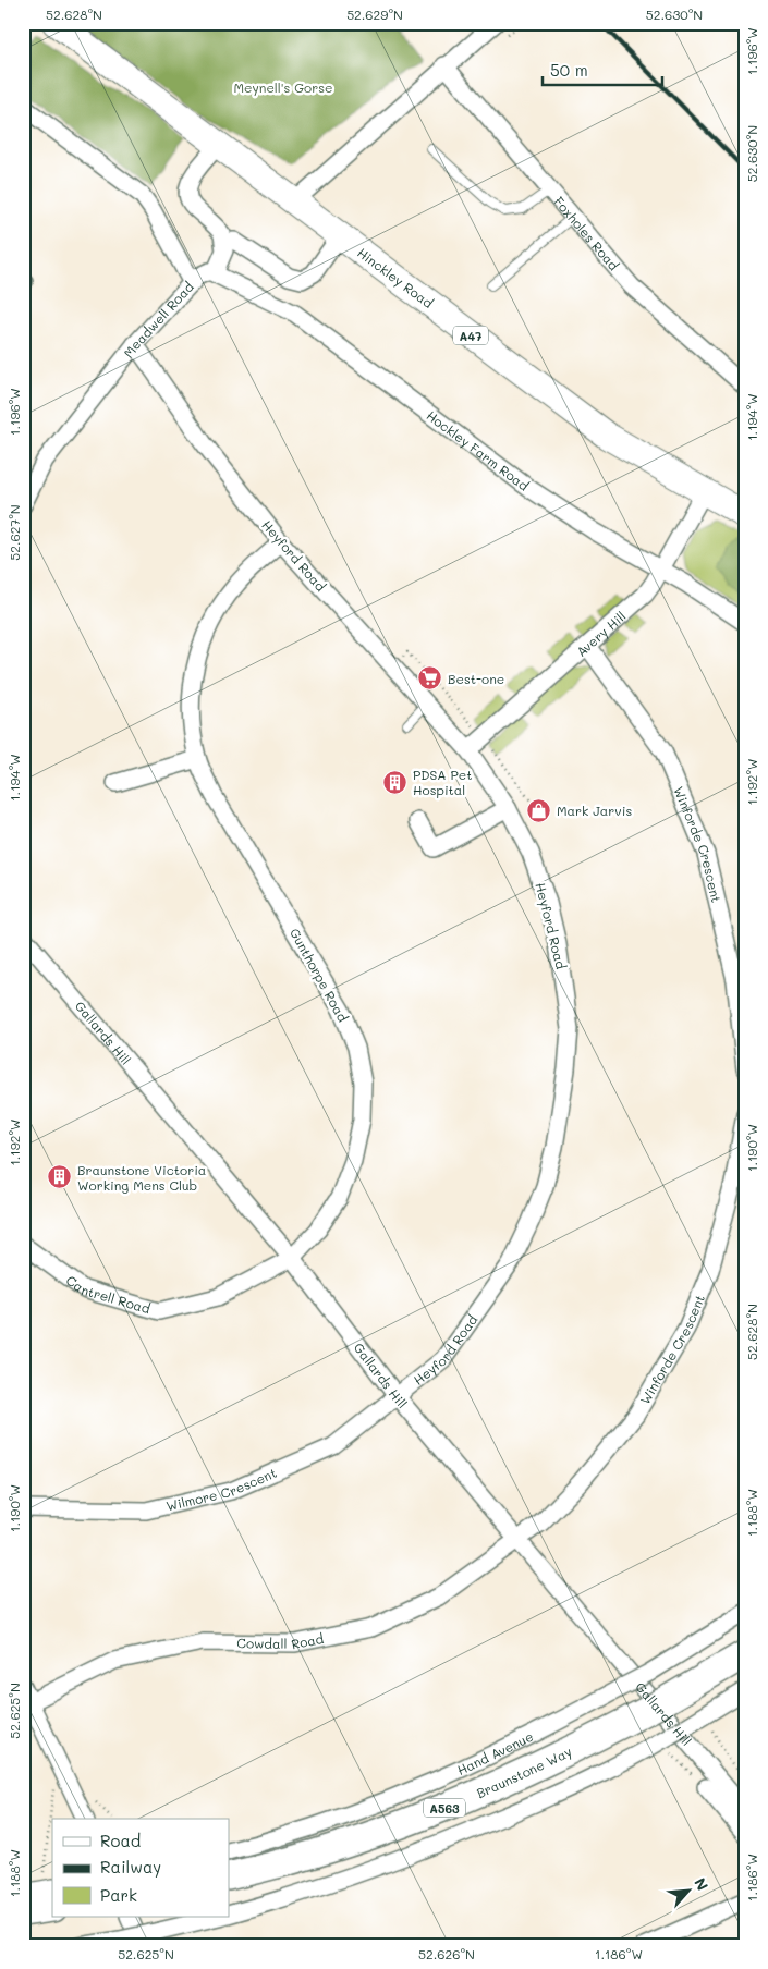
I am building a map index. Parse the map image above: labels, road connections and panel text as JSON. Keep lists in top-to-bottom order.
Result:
{
  "streets": {
    "highway": ["Braunstone Way", "A563"],
    "main road": ["Hinckley Road", "A47"],
    "street": [
      "Foxholes Road",
      "Meadwell Road",
      "Hockley Farm Road",
      "Heyford Road",
      "Avery Hill",
      "Winforde Crescent",
      "Gunthorpe Road",
      "Gallards Hill",
      "Cantrell Road",
      "Wilmore Crescent",
      "Cowdall Road",
      "Hand Avenue"
    ]
  },
  "crossings": [
    ["Hinckley Road", "Avery Hill"],
    ["Meadwell Road", "Hockley Farm Road"],
    ["Meadwell Road", "Heyford Road"],
    ["Hockley Farm Road", "Avery Hill"],
    ["Heyford Road", "Avery Hill"],
    ["Heyford Road", "Gunthorpe Road"],
    ["Heyford Road", "Gallards Hill"],
    ["Heyford Road", "Wilmore Crescent"],
    ["Avery Hill", "Winforde Crescent"],
    ["Winforde Crescent", "Gallards Hill"],
    ["Winforde Crescent", "Cowdall Road"],
    ["Gunthorpe Road", "Gallards Hill"],
    ["Gunthorpe Road", "Cantrell Road"],
    ["Gallards Hill", "Cantrell Road"],
    ["Gallards Hill", "Wilmore Crescent"],
    ["Gallards Hill", "Cowdall Road"]
  ],
  "parks": ["Meynell's Gorse"],
  "places": {
    "supermarket": ["Best-one"],
    "building": ["PDSA Pet Hospital", "Braunstone Victoria Working Mens Club"],
    "shop": ["Mark Jarvis"]
  },
  "legend": ["Road", "Railway", "Park"],
  "scale_bar": "50 m",
  "north": "top right",
  "coordinates": [
    "52.628°N",
    "52.629°N",
    "52.630°N",
    "1.196°W",
    "1.194°W",
    "52.627°N",
    "1.192°W",
    "1.190°W",
    "1.188°W",
    "52.625°N",
    "1.186°W",
    "52.626°N"
  ]
}
